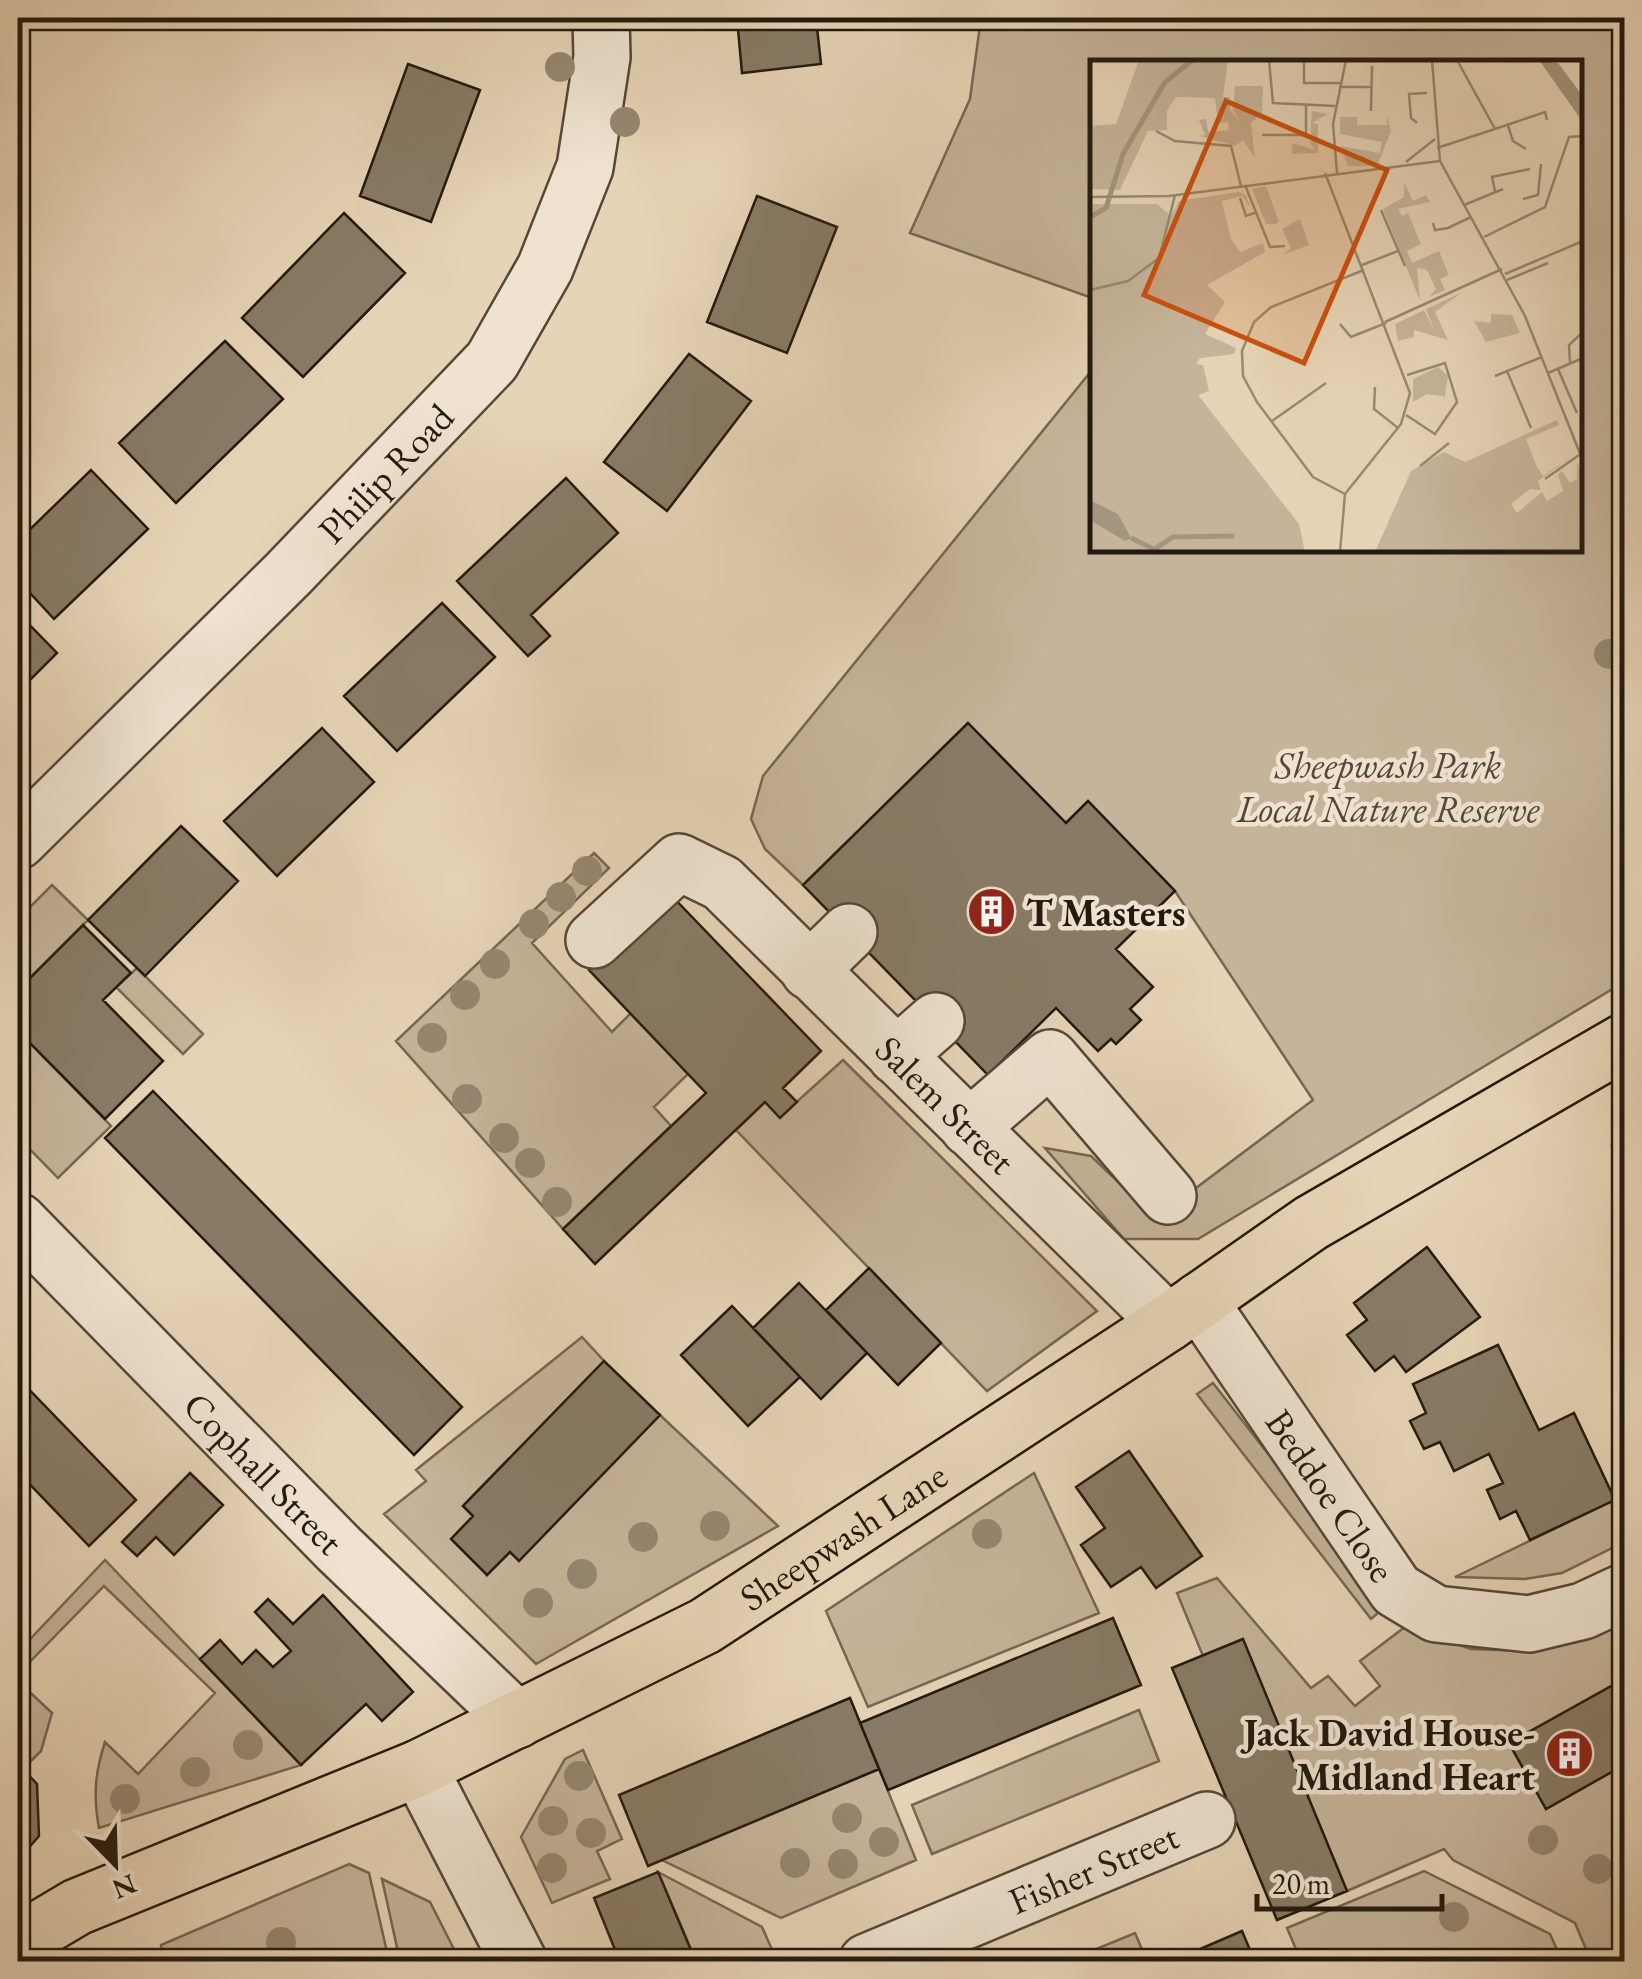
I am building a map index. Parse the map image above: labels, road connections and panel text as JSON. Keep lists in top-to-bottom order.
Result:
{
  "streets": {
    "main road": ["Sheepwash Lane"],
    "street": [
      "Philip Road",
      "Salem Street",
      "Cophall Street",
      "Beddoe Close",
      "Fisher Street"
    ]
  },
  "crossings": [
    ["Salem Street", "Beddoe Close"],
    ["Salem Street", "Sheepwash Lane"],
    ["Cophall Street", "Sheepwash Lane"],
    ["Beddoe Close", "Sheepwash Lane"]
  ],
  "parks": ["Sheepwash Park Local Nature Reserve"],
  "places": {
    "building": ["T Masters", "Jack David House- Midland Heart"]
  },
  "scale_bar": "20 m",
  "north": "bottom right"
}
